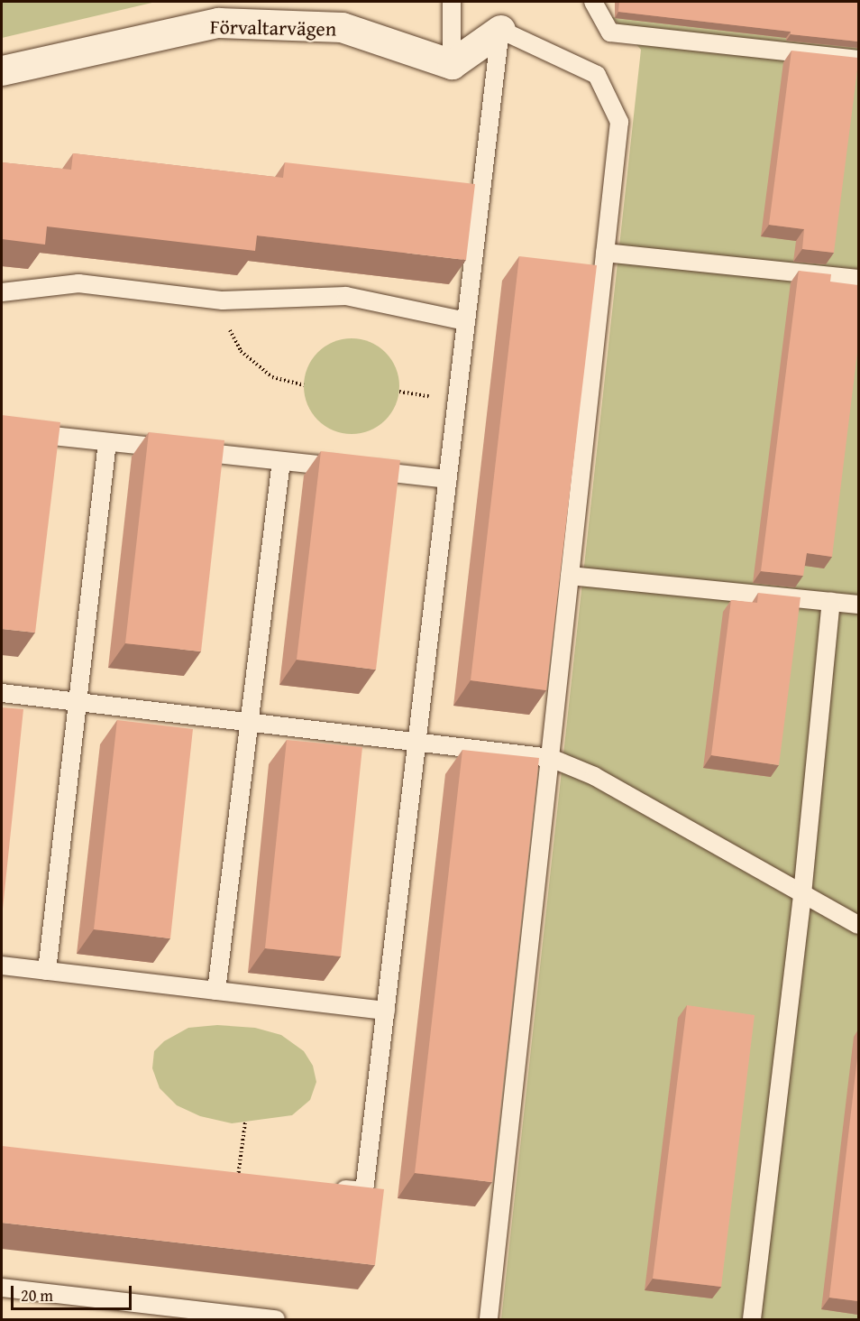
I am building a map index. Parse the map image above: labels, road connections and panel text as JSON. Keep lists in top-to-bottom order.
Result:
{
  "streets": {
    "street": ["Förvaltarvägen"]
  },
  "scale_bar": "20 m"
}
